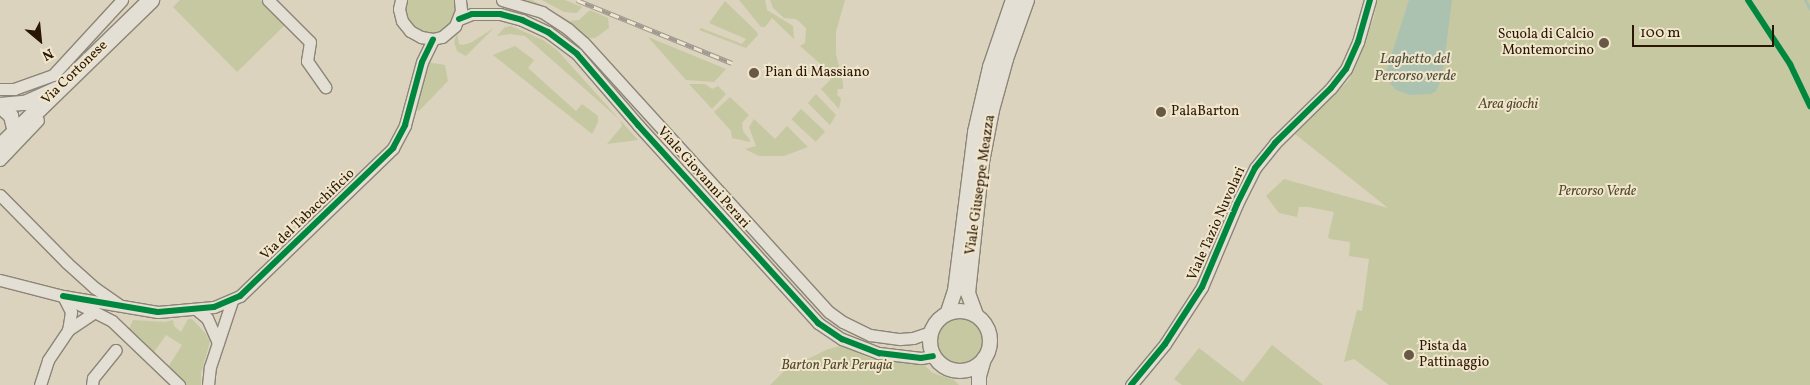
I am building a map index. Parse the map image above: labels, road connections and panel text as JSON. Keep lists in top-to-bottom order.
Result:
{
  "streets": {
    "main road": ["Via Cortonese"],
    "street": [
      "Viale Giovanni Perari",
      "Viale Giuseppe Meazza",
      "Via del Tabacchificio",
      "Viale Tazio Nuvolari"
    ]
  },
  "crossings": [
    ["Viale Giovanni Perari", "Viale Giuseppe Meazza"]
  ],
  "water": ["Laghetto del Percorso verde"],
  "parks": ["Area giochi", "Percorso Verde", "Barton Park Perugia"],
  "places": [
    "Scuola di Calcio Montemorcino",
    "Pian di Massiano",
    "PalaBarton",
    "Pista da Pattinaggio"
  ],
  "scale_bar": "100 m",
  "north": "bottom right"
}
